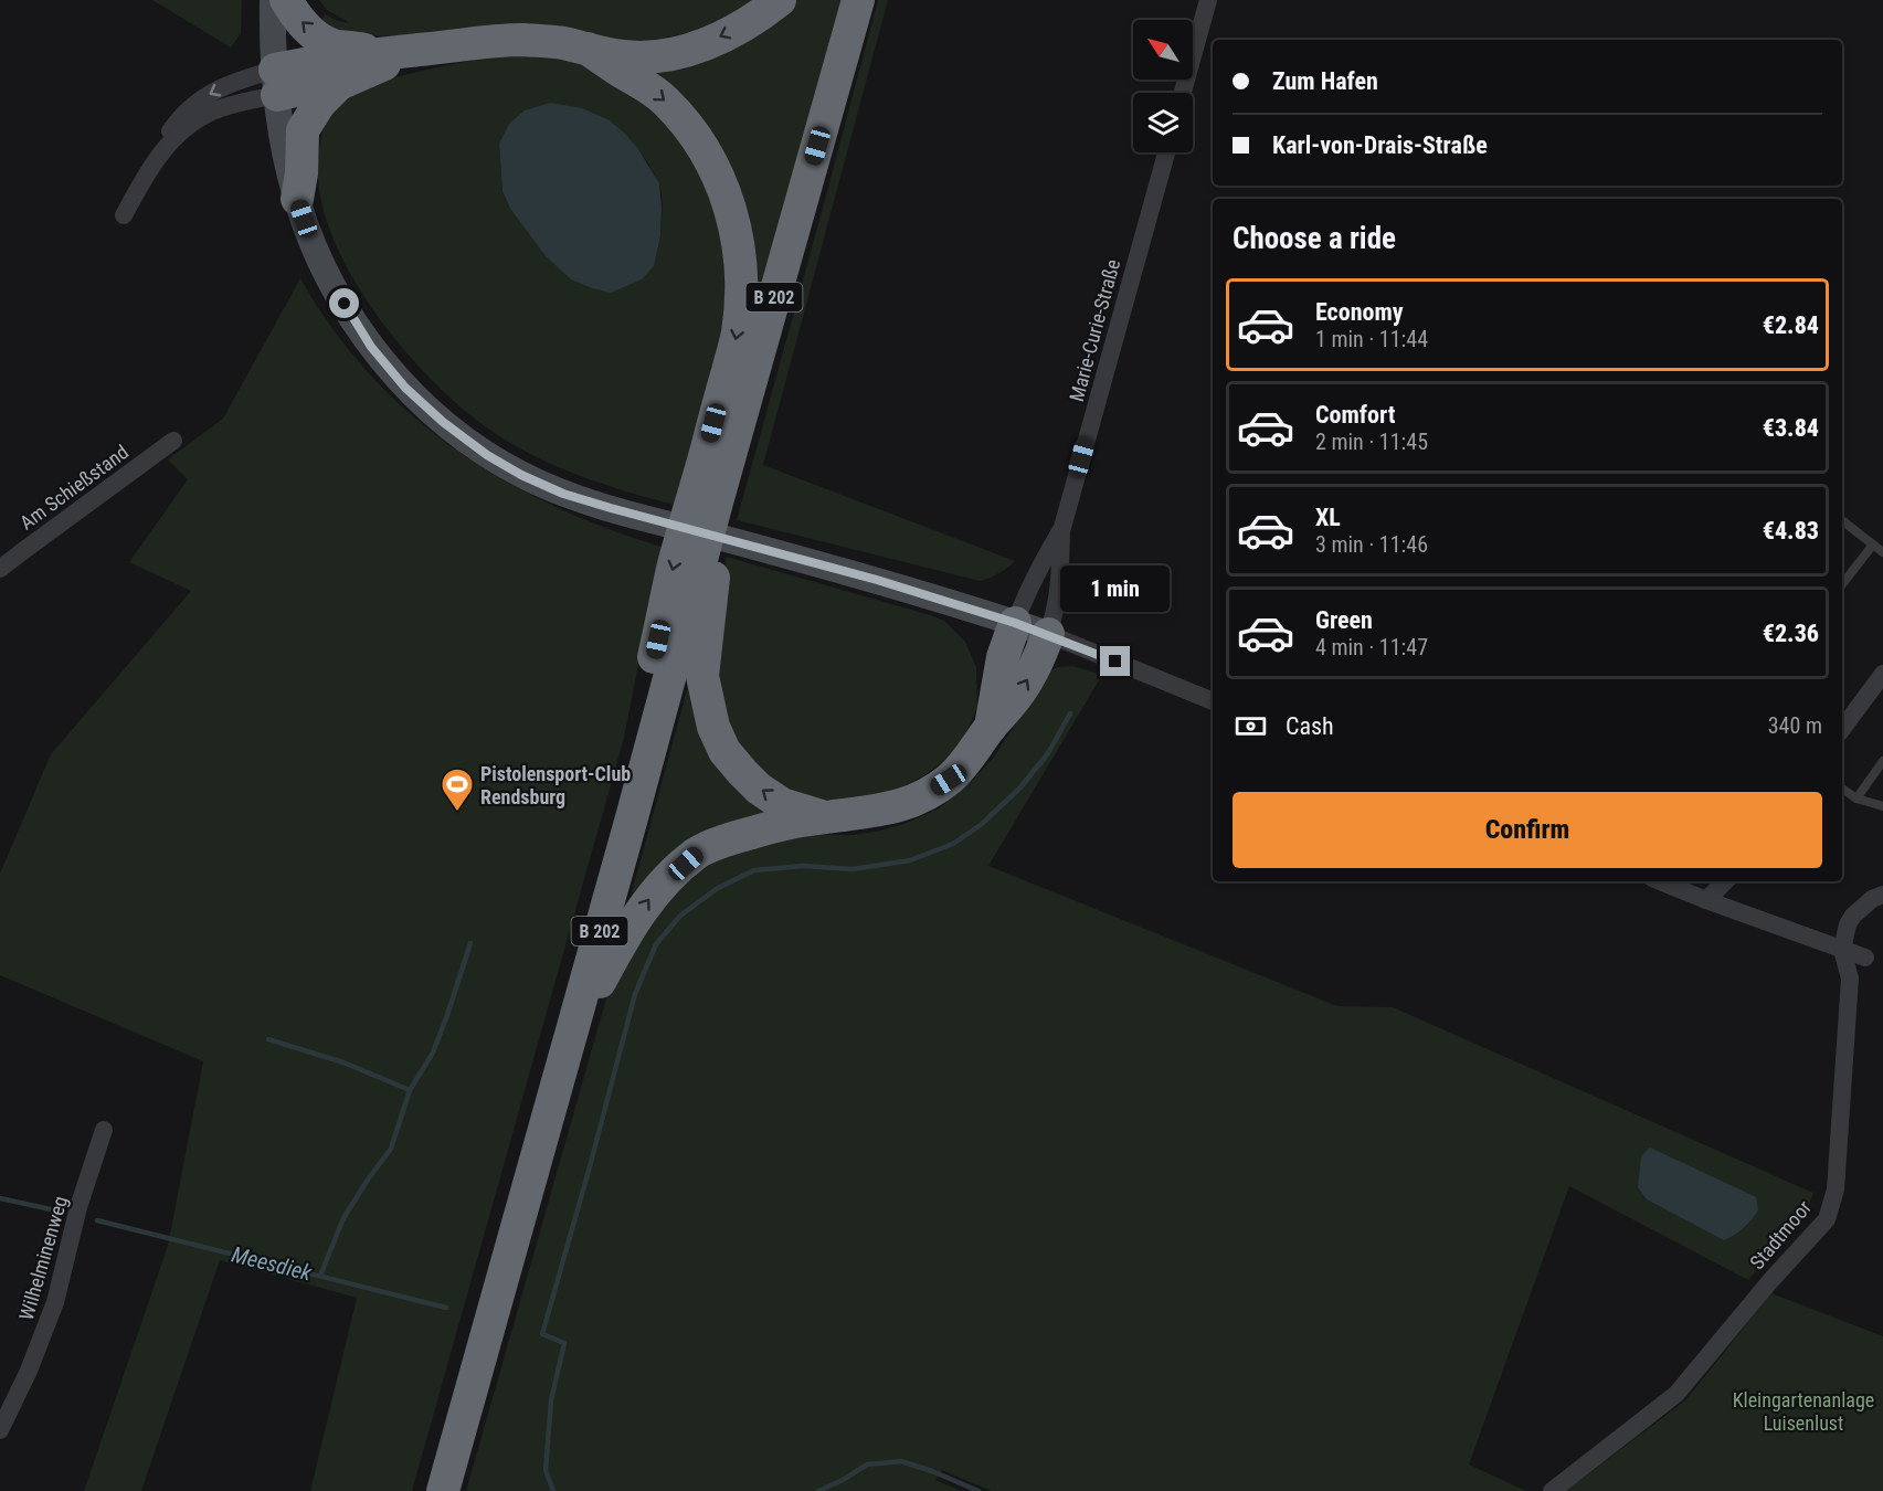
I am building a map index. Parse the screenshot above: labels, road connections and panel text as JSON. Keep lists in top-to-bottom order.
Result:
{
  "streets": {
    "highway": ["B 202"],
    "street": [
      "Marie-Curie-Straße",
      "Am Schießstand",
      "Stadtmoor",
      "Wilhelminenweg"
    ]
  },
  "water": ["Meesdiek"],
  "parks": ["Kleingartenanlage Luisenlust"],
  "places": {
    "sports": ["Pistolensport-Club Rendsburg"]
  },
  "north": "top left",
  "page": {
    "banner": ["Zum Hafen", "Karl-von-Drais-Straße"],
    "heading": "Choose a ride",
    "list": [
      {
        "name": "Economy",
        "note": "1 min · 11:44",
        "value": "€2.84"
      },
      {
        "name": "Comfort",
        "note": "2 min · 11:45",
        "value": "€3.84"
      },
      {
        "name": "XL",
        "note": "3 min · 11:46",
        "value": "€4.83"
      },
      {
        "name": "Green",
        "note": "4 min · 11:47",
        "value": "€2.36"
      }
    ],
    "bubble": "1 min",
    "pay": ["Cash", "340 m"],
    "buttons": "Confirm"
  }
}
